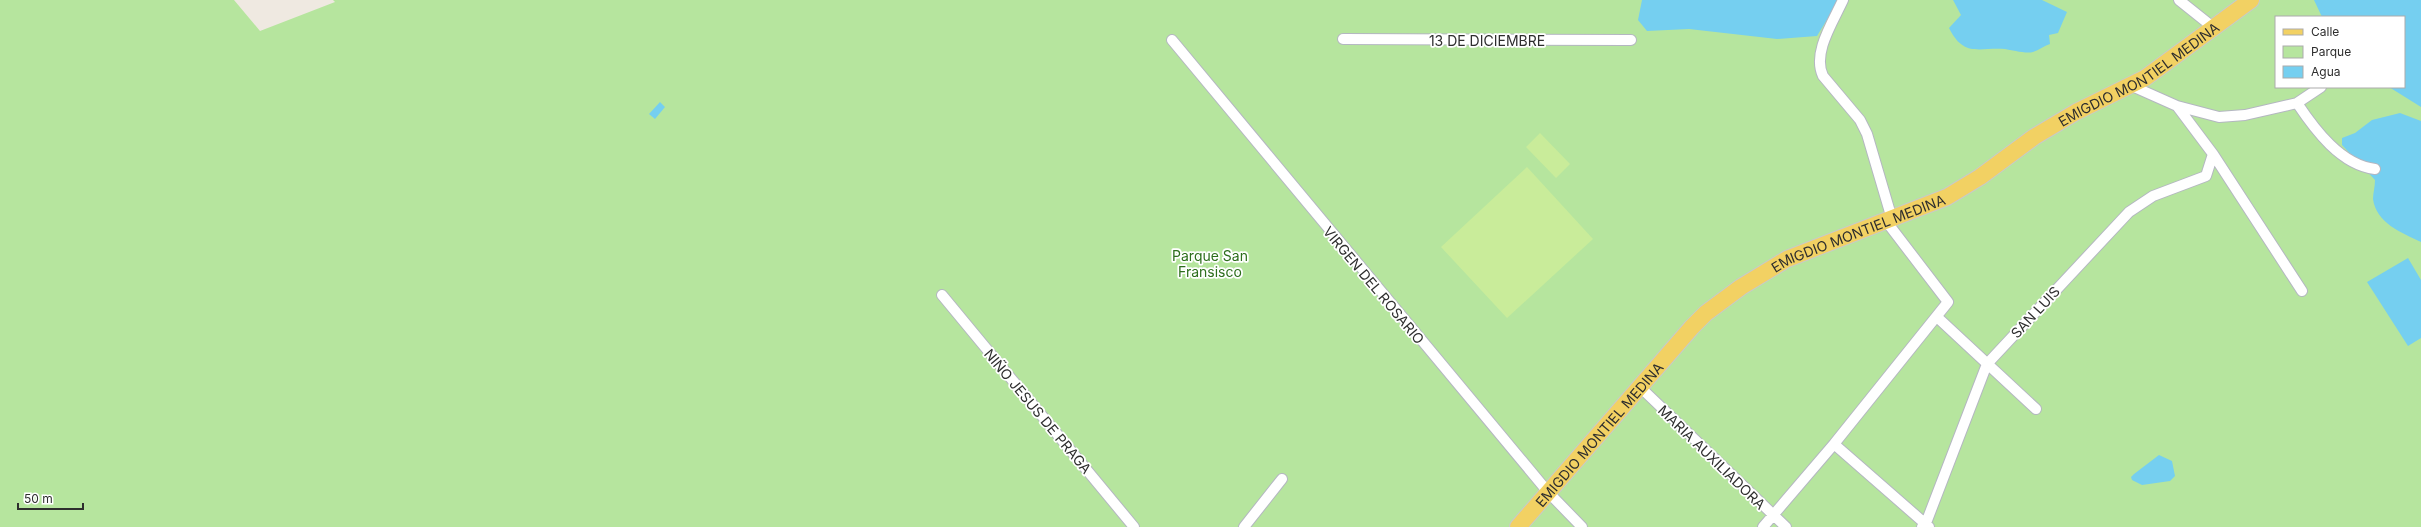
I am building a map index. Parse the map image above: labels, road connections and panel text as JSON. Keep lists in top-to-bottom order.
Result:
{
  "streets": {
    "main road": ["EMIGDIO MONTIEL MEDINA"],
    "street": [
      "13 DE DICIEMBRE",
      "VIRGEN DEL ROSARIO",
      "SAN LUIS",
      "NIÑO JESUS DE PRAGA",
      "MARIA AUXILIADORA"
    ]
  },
  "crossings": [
    ["EMIGDIO MONTIEL MEDINA", "VIRGEN DEL ROSARIO"],
    ["EMIGDIO MONTIEL MEDINA", "MARIA AUXILIADORA"]
  ],
  "parks": ["Parque San Fransisco"],
  "legend": ["Calle", "Parque", "Agua"],
  "scale_bar": "50 m"
}
